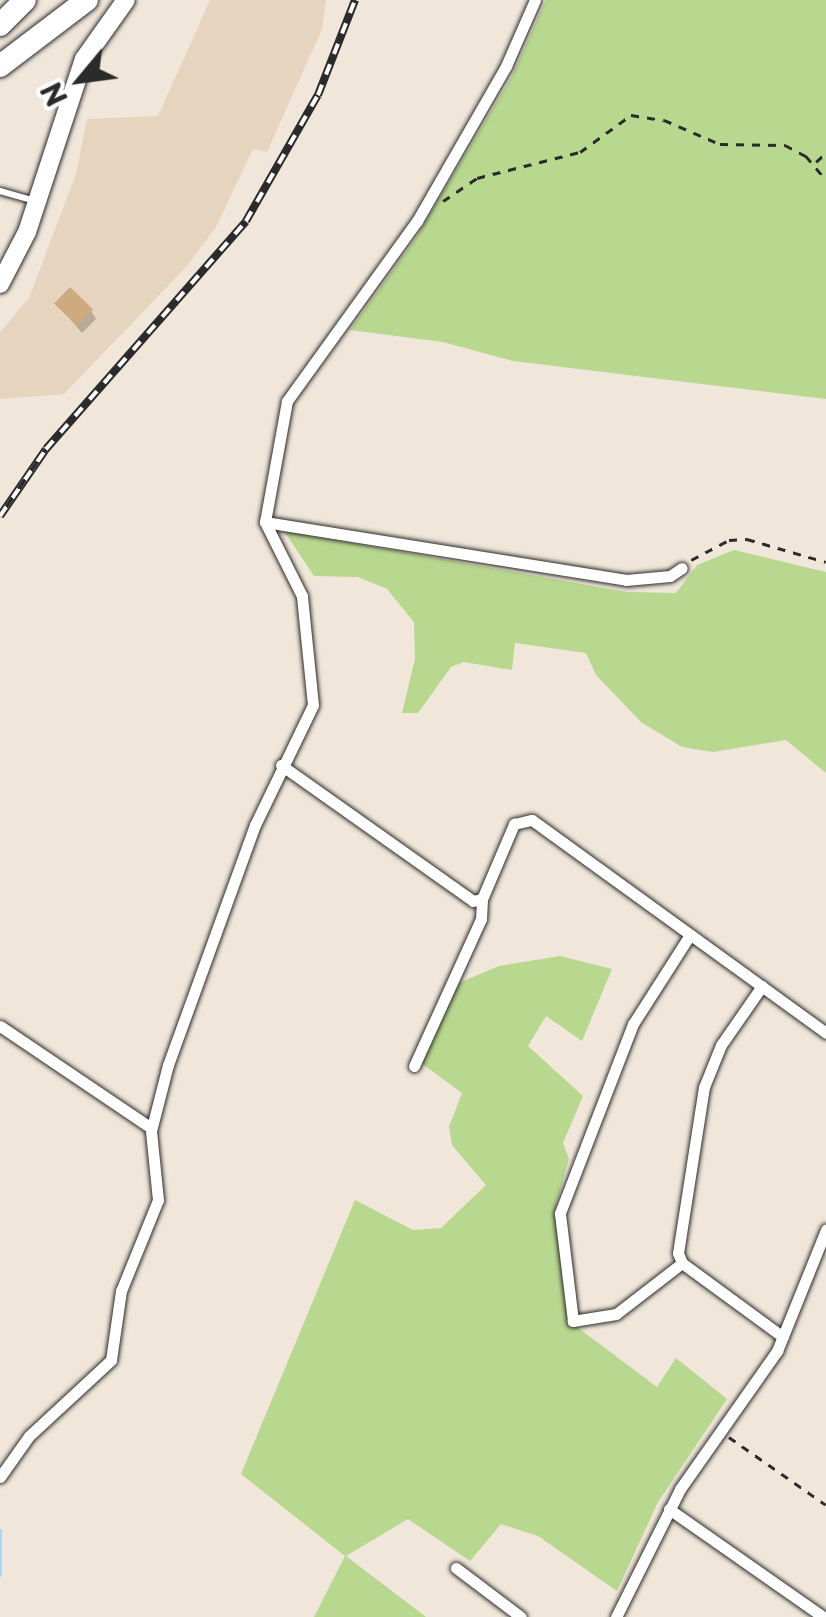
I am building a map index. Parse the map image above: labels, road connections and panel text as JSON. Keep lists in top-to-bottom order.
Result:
{
  "north": "bottom left"
}
